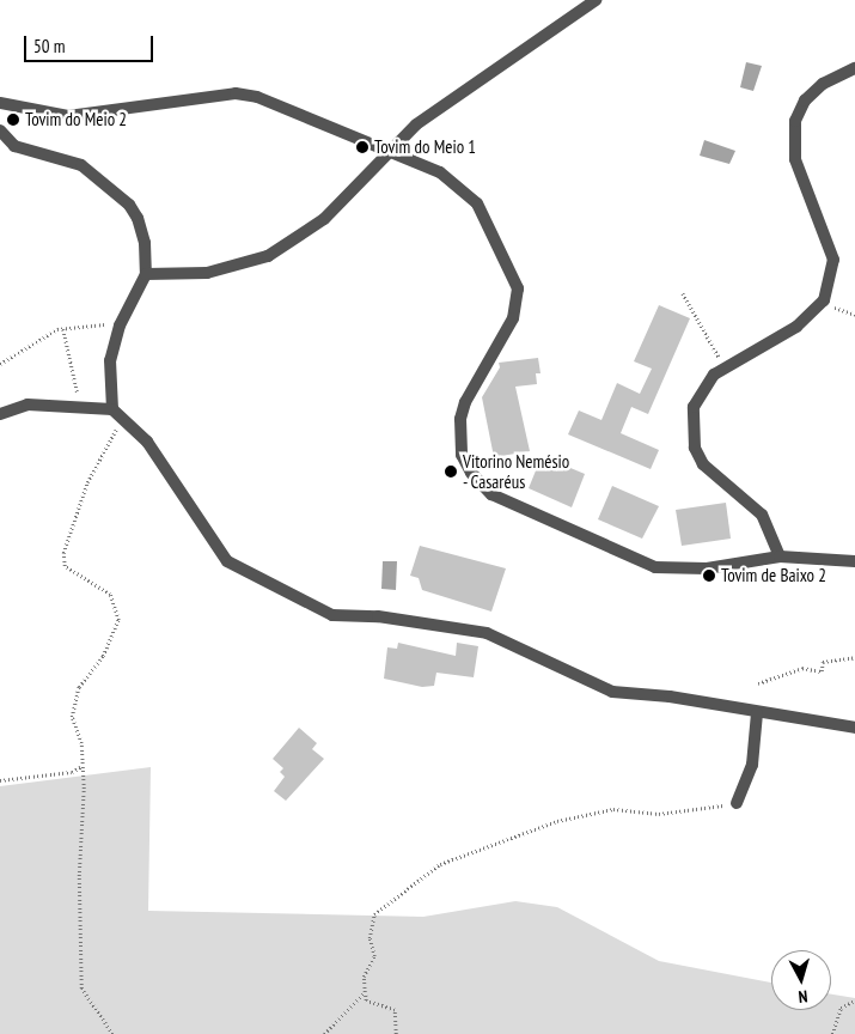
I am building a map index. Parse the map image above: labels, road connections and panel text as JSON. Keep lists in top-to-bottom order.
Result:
{
  "places": [
    "Tovim do Meio 2",
    "Tovim do Meio 1",
    "Vitorino Nemésio - Casaréus",
    "Tovim de Baixo 2"
  ],
  "scale_bar": "50 m",
  "north": "bottom"
}
